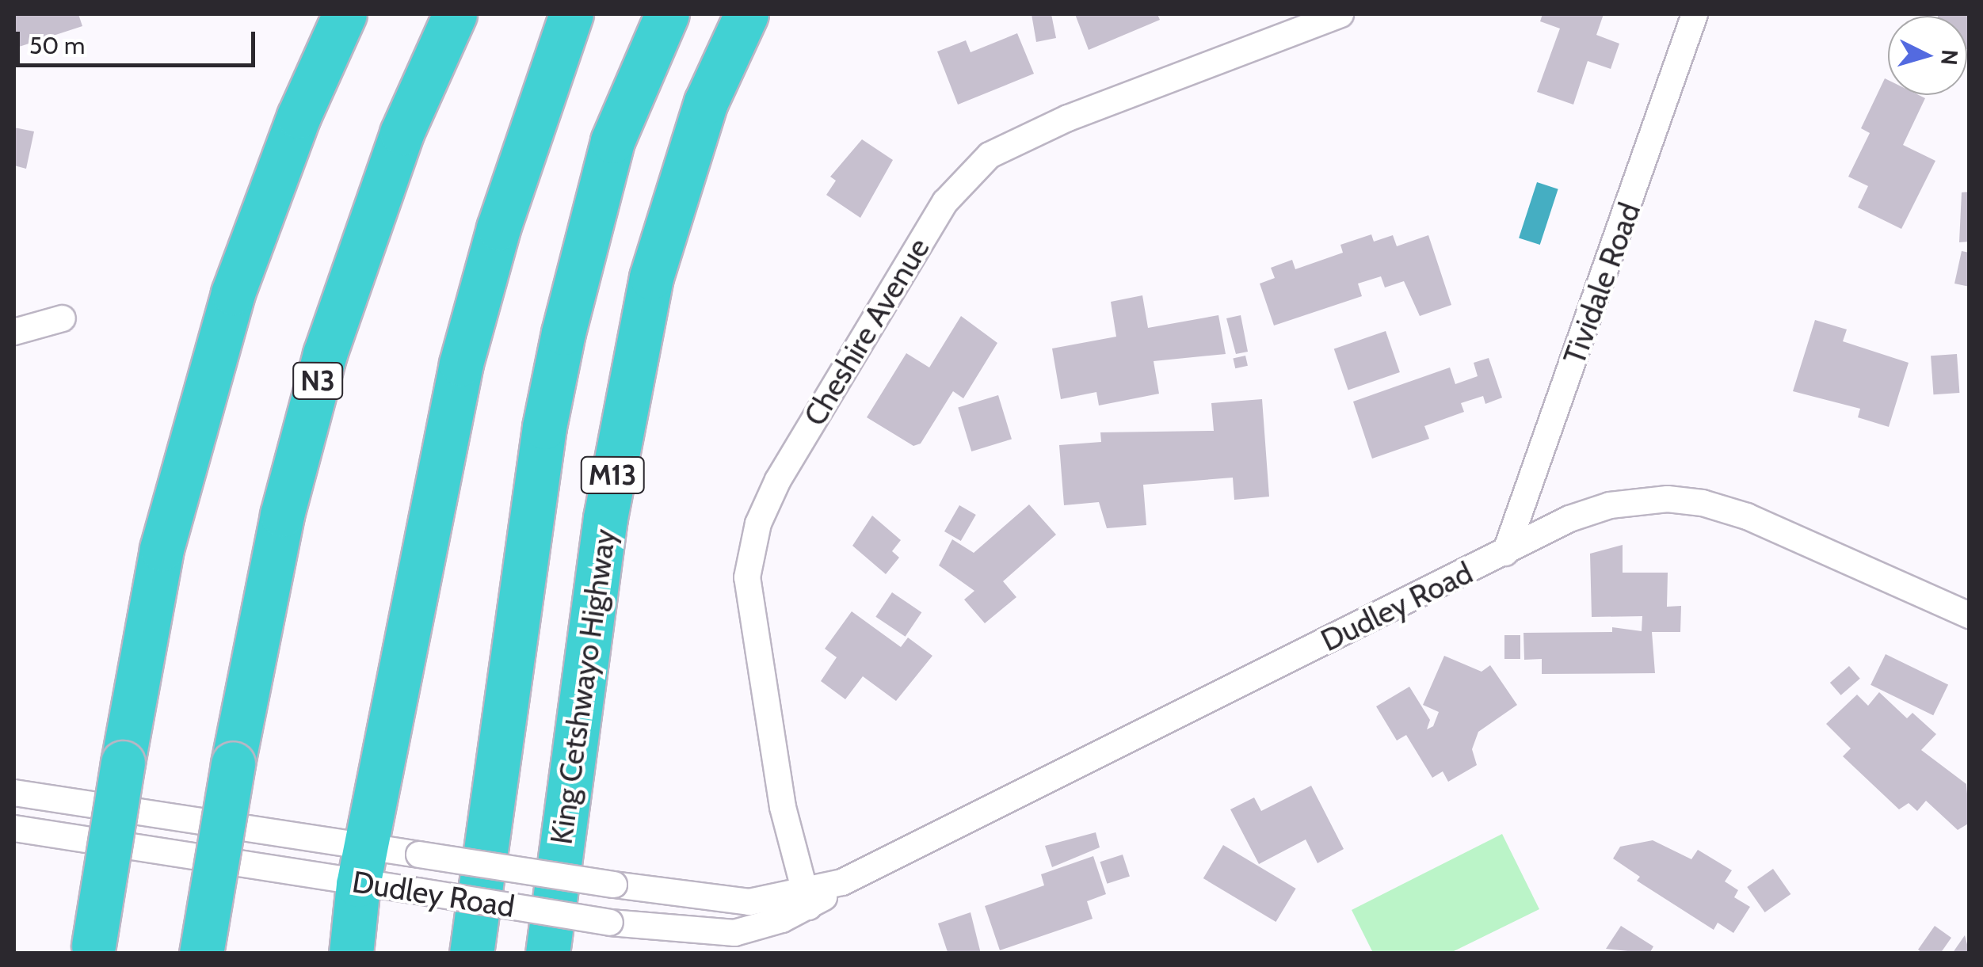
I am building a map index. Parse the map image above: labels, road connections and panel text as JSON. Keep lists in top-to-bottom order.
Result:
{
  "streets": {
    "highway": ["N3", "M13", "King Cetshwayo Highway"],
    "street": ["Tividale Road", "Cheshire Avenue", "Dudley Road"]
  },
  "crossings": [
    ["Tividale Road", "Dudley Road"],
    ["Cheshire Avenue", "Dudley Road"]
  ],
  "scale_bar": "50 m",
  "north": "right"
}
